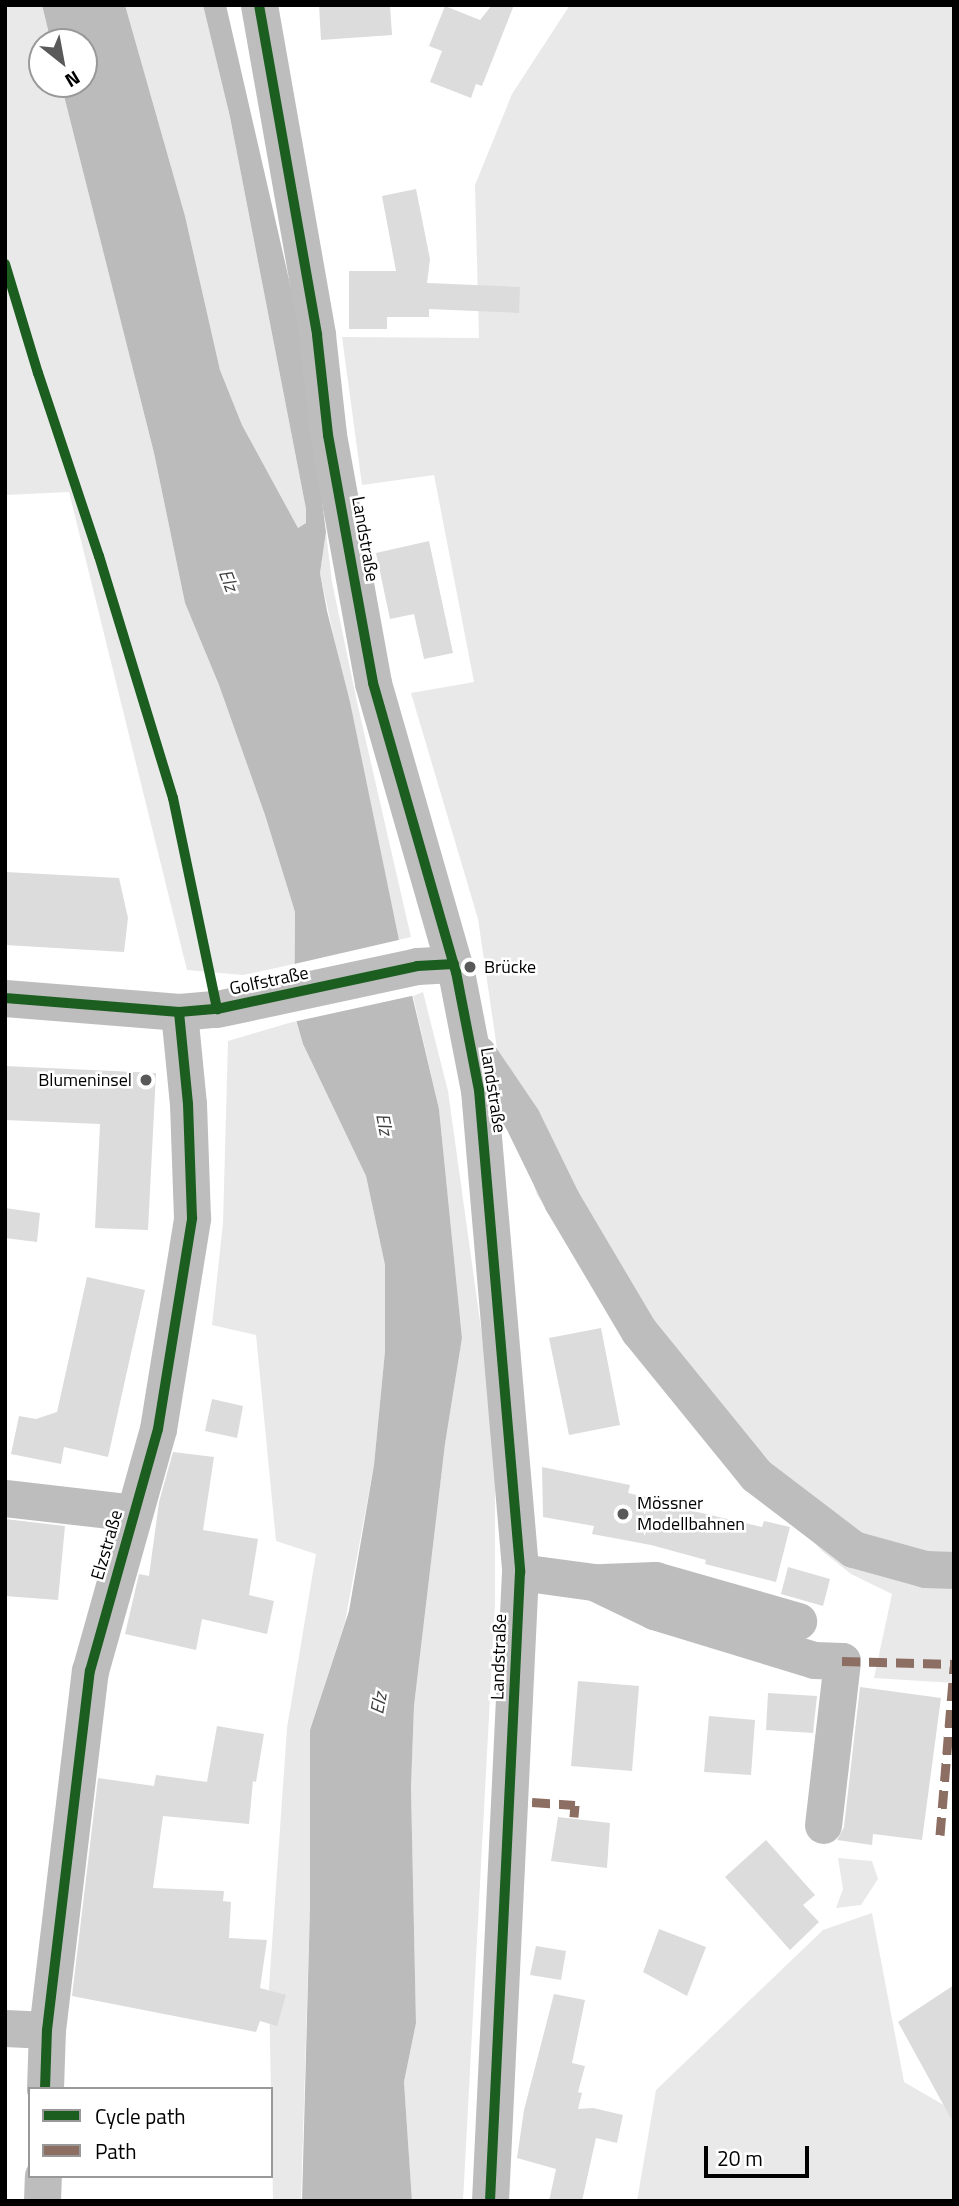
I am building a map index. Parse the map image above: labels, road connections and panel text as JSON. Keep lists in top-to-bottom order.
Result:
{
  "streets": {
    "street": ["Landstraße", "Golfstraße", "Elzstraße"]
  },
  "crossings": [
    ["Landstraße", "Golfstraße"],
    ["Golfstraße", "Elzstraße"]
  ],
  "water": ["Elz"],
  "places": ["Brücke", "Blumeninsel", "Mössner Modellbahnen"],
  "legend": ["Cycle path", "Path"],
  "scale_bar": "20 m",
  "north": "bottom right"
}
